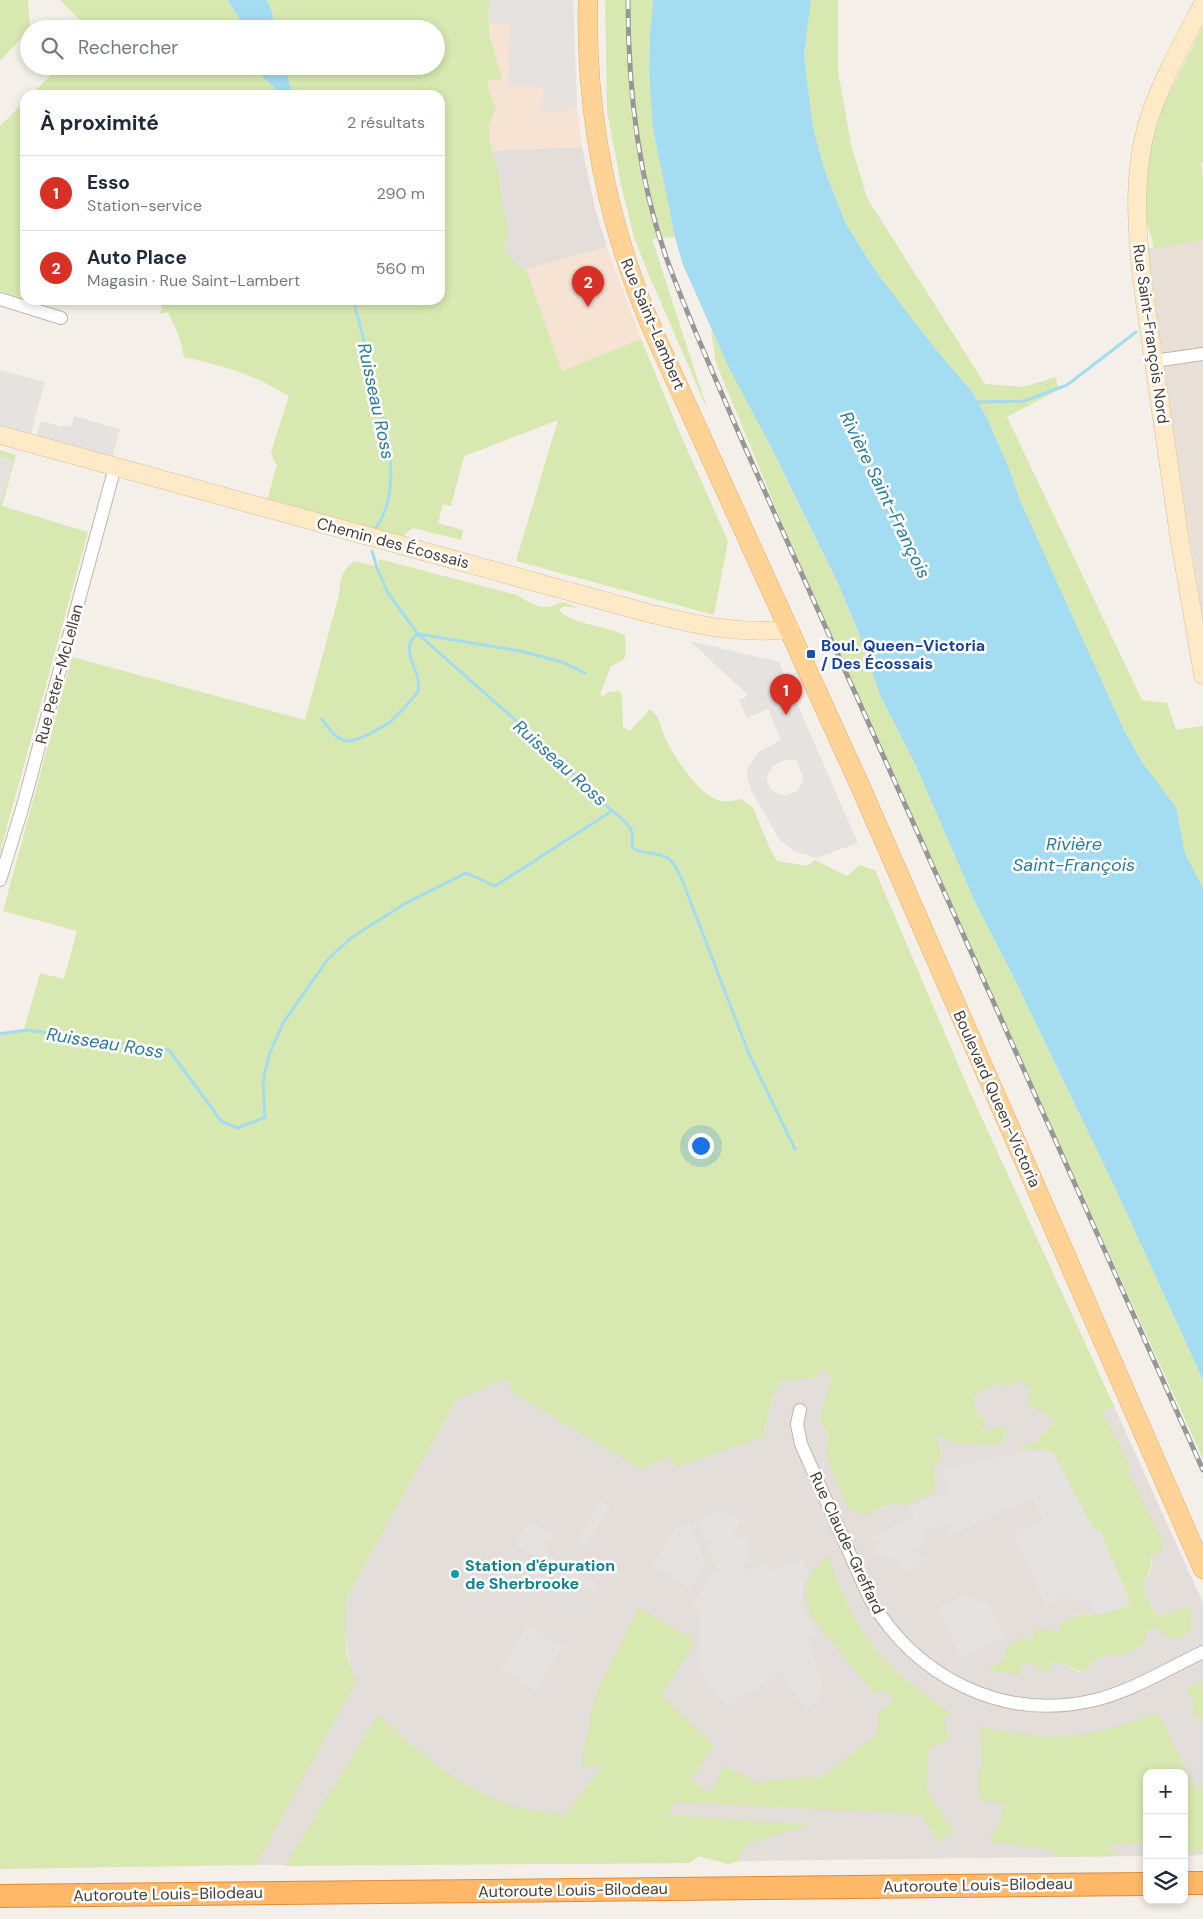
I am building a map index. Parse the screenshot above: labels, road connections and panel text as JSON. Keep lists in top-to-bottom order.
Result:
{
  "streets": {
    "highway": ["Autoroute Louis-Bilodeau"],
    "main road": [
      "Rue Saint-Lambert",
      "Rue Saint-François Nord",
      "Chemin des Écossais",
      "Boulevard Queen-Victoria"
    ],
    "street": ["Rue Peter-McLellan", "Rue Claude-Greffard"]
  },
  "crossings": [
    ["Rue Saint-Lambert", "Chemin des Écossais"],
    ["Rue Saint-Lambert", "Boulevard Queen-Victoria"],
    ["Chemin des Écossais", "Rue Peter-McLellan"],
    ["Chemin des Écossais", "Boulevard Queen-Victoria"]
  ],
  "water": ["Ruisseau Ross", "Rivière Saint-François"],
  "places": {
    "transit": ["Boul. Queen-Victoria / Des Écossais"],
    "other": ["Station d'épuration de Sherbrooke"]
  },
  "page": {
    "search": "Rechercher",
    "heading": ["À proximité", "2 résultats"],
    "list": [
      {
        "mark": "1",
        "name": "Esso",
        "note": "Station-service",
        "value": "290 m"
      },
      {
        "mark": "2",
        "name": "Auto Place",
        "note": "Magasin · Rue Saint-Lambert",
        "value": "560 m"
      }
    ],
    "pins": ["2", "1"],
    "map_buttons": ["+", "−"]
  }
}
